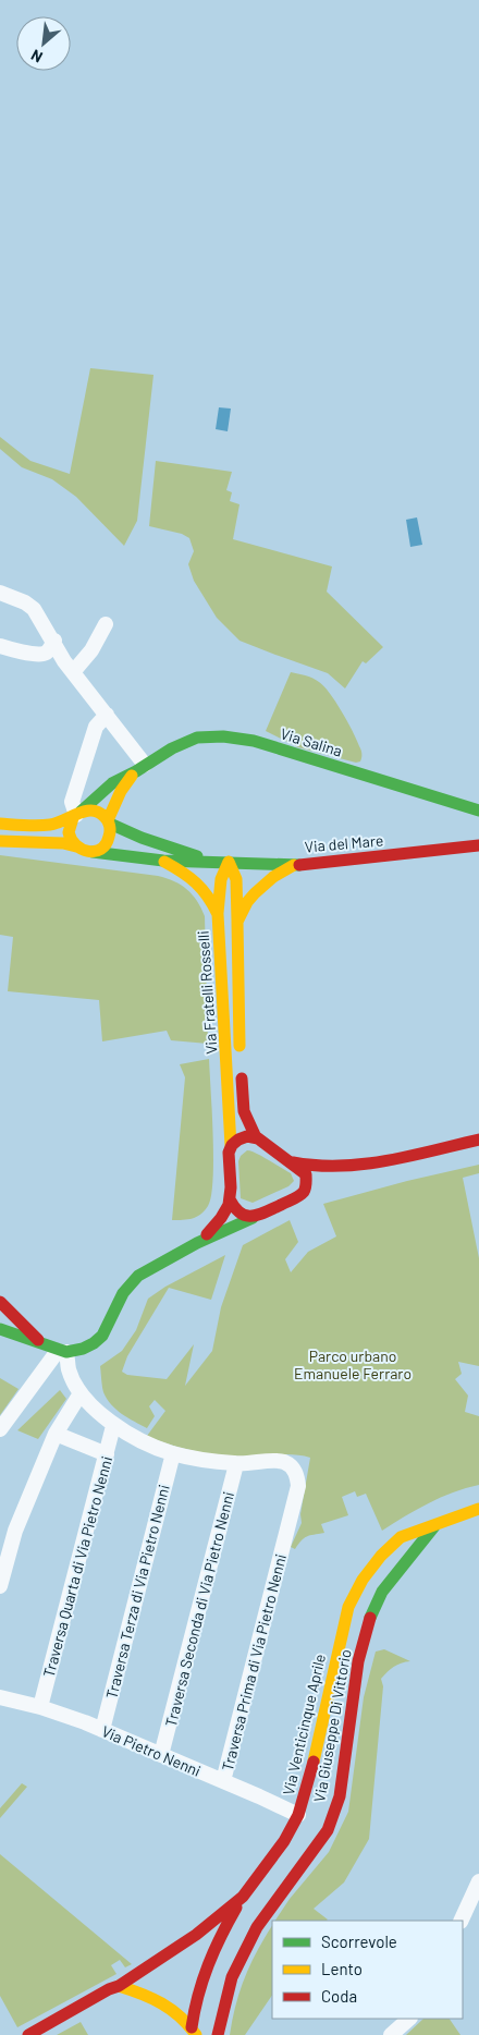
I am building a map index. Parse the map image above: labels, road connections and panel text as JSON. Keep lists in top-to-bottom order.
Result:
{
  "streets": {
    "street": [
      "Via Salina",
      "Via del Mare",
      "Via Fratelli Rosselli",
      "Traversa Quarta di Via Pietro Nenni",
      "Traversa Terza di Via Pietro Nenni",
      "Traversa Seconda di Via Pietro Nenni",
      "Traversa Prima di Via Pietro Nenni",
      "Via Venticinque Aprile",
      "Via Giuseppe Di Vittorio",
      "Via Pietro Nenni"
    ]
  },
  "crossings": [
    ["Via del Mare", "Via Fratelli Rosselli"],
    ["Traversa Quarta di Via Pietro Nenni", "Via Pietro Nenni"],
    ["Traversa Terza di Via Pietro Nenni", "Via Pietro Nenni"],
    ["Traversa Seconda di Via Pietro Nenni", "Traversa Prima di Via Pietro Nenni"],
    ["Traversa Seconda di Via Pietro Nenni", "Via Pietro Nenni"],
    ["Traversa Prima di Via Pietro Nenni", "Via Pietro Nenni"],
    ["Via Venticinque Aprile", "Via Giuseppe Di Vittorio"],
    ["Via Venticinque Aprile", "Via Pietro Nenni"]
  ],
  "parks": ["Parco urbano Emanuele Ferraro"],
  "legend": ["Scorrevole", "Lento", "Coda"],
  "north": "bottom left"
}
